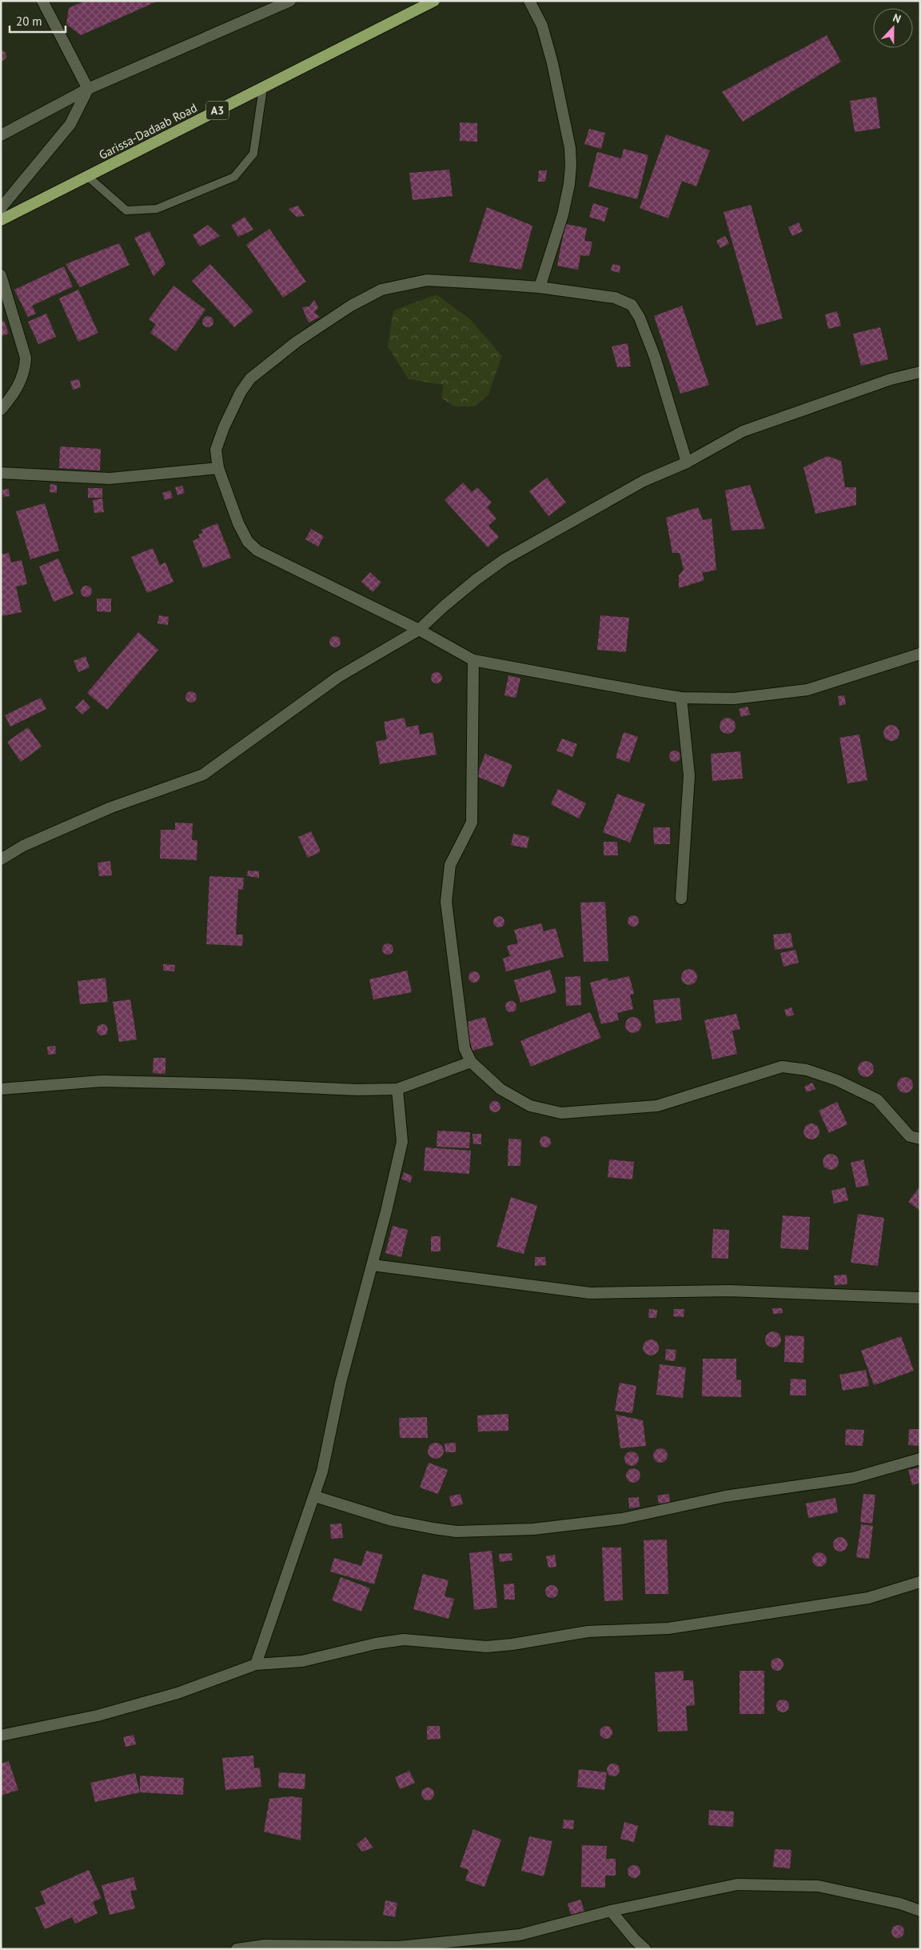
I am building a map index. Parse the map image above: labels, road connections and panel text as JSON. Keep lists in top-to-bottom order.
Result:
{
  "streets": {
    "highway": ["A3", "Garissa-Dadaab Road"]
  },
  "scale_bar": "20 m",
  "north": "top"
}
